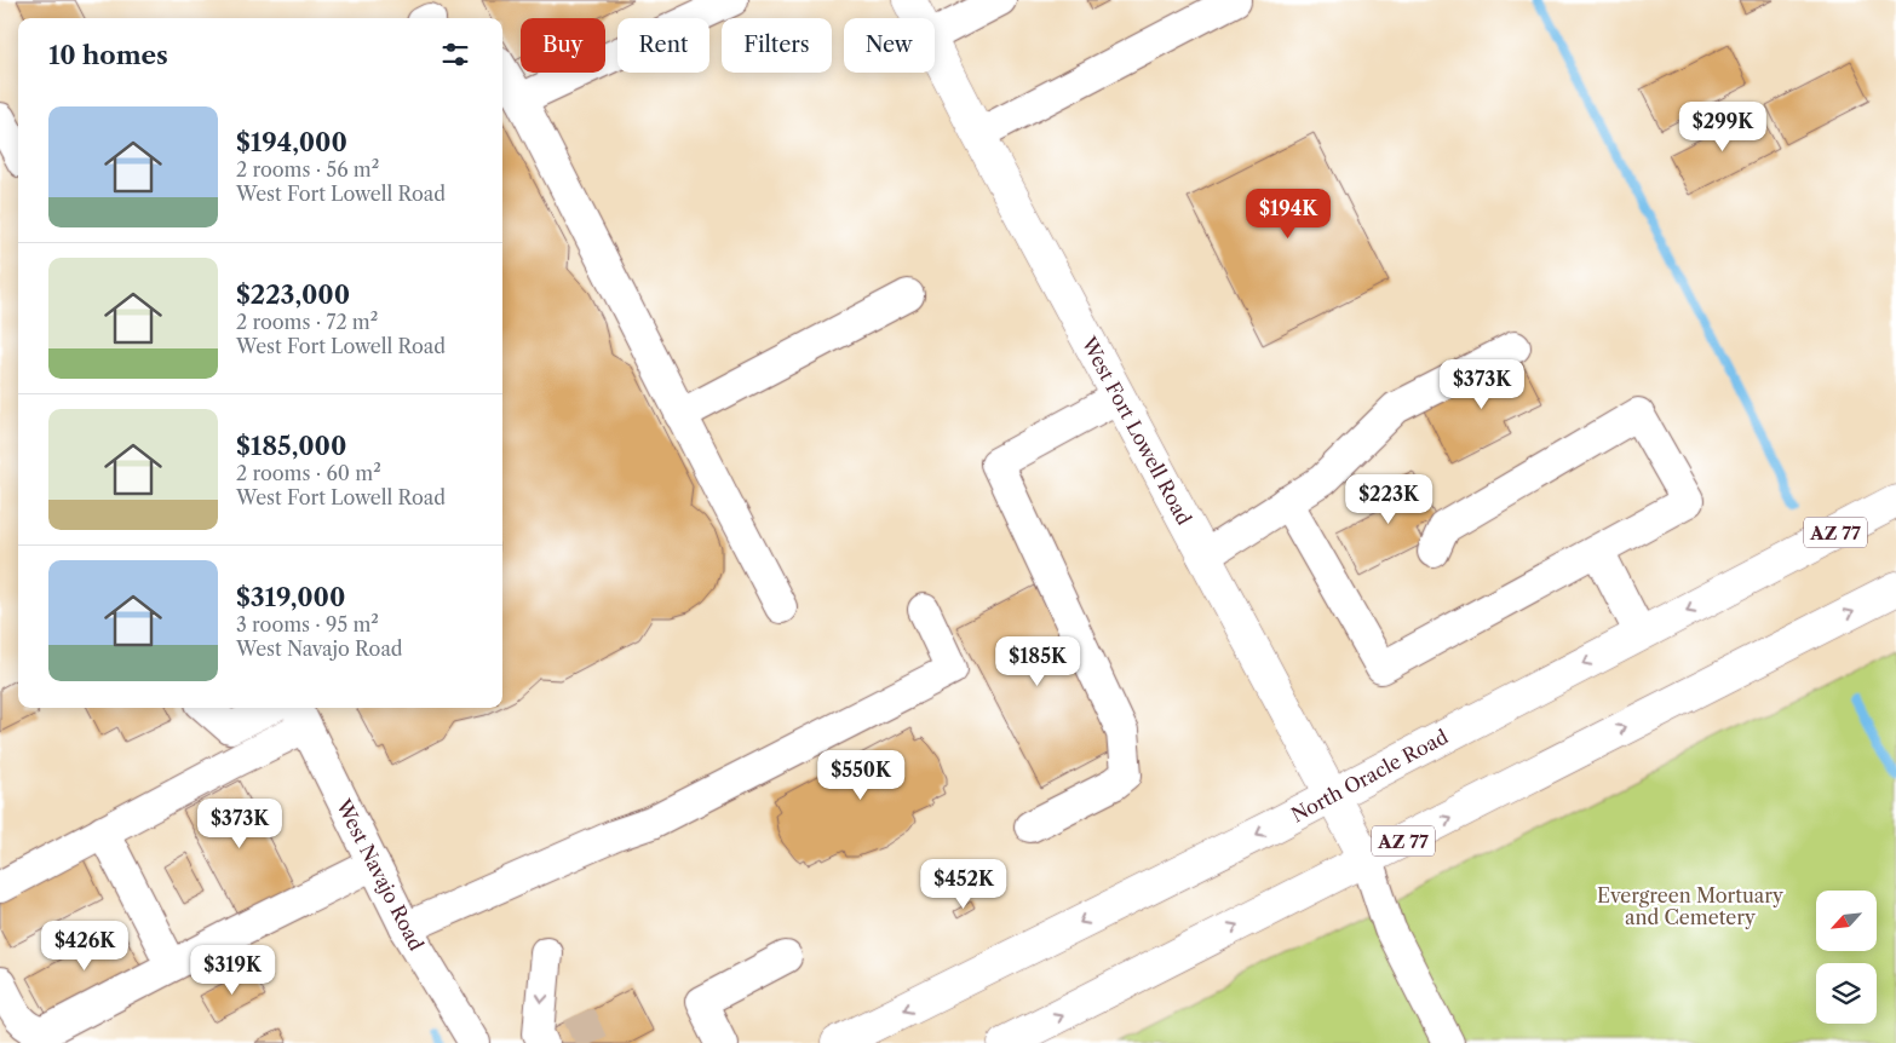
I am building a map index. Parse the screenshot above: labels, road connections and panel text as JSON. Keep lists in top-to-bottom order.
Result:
{
  "streets": {
    "main road": ["West Fort Lowell Road", "AZ 77", "North Oracle Road"],
    "street": ["West Navajo Road"]
  },
  "crossings": [
    ["West Fort Lowell Road", "AZ 77"],
    ["West Fort Lowell Road", "North Oracle Road"]
  ],
  "parks": ["Evergreen Mortuary and Cemetery"],
  "north": "bottom left",
  "page": {
    "chip": [
      "Buy",
      "Rent",
      "Filters",
      "New"
    ],
    "heading": "10 homes",
    "list": [
      {
        "name": "$194,000",
        "note": "2 rooms · 56 m² · West Fort Lowell Road"
      },
      {
        "name": "$223,000",
        "note": "2 rooms · 72 m² · West Fort Lowell Road"
      },
      {
        "name": "$185,000",
        "note": "2 rooms · 60 m² · West Fort Lowell Road"
      },
      {
        "name": "$319,000",
        "note": "3 rooms · 95 m² · West Navajo Road"
      }
    ],
    "price": [
      "$299K",
      "$194K",
      "$373K",
      "$223K",
      "$185K",
      "$550K",
      "$373K",
      "$452K",
      "$426K",
      "$319K"
    ]
  }
}
